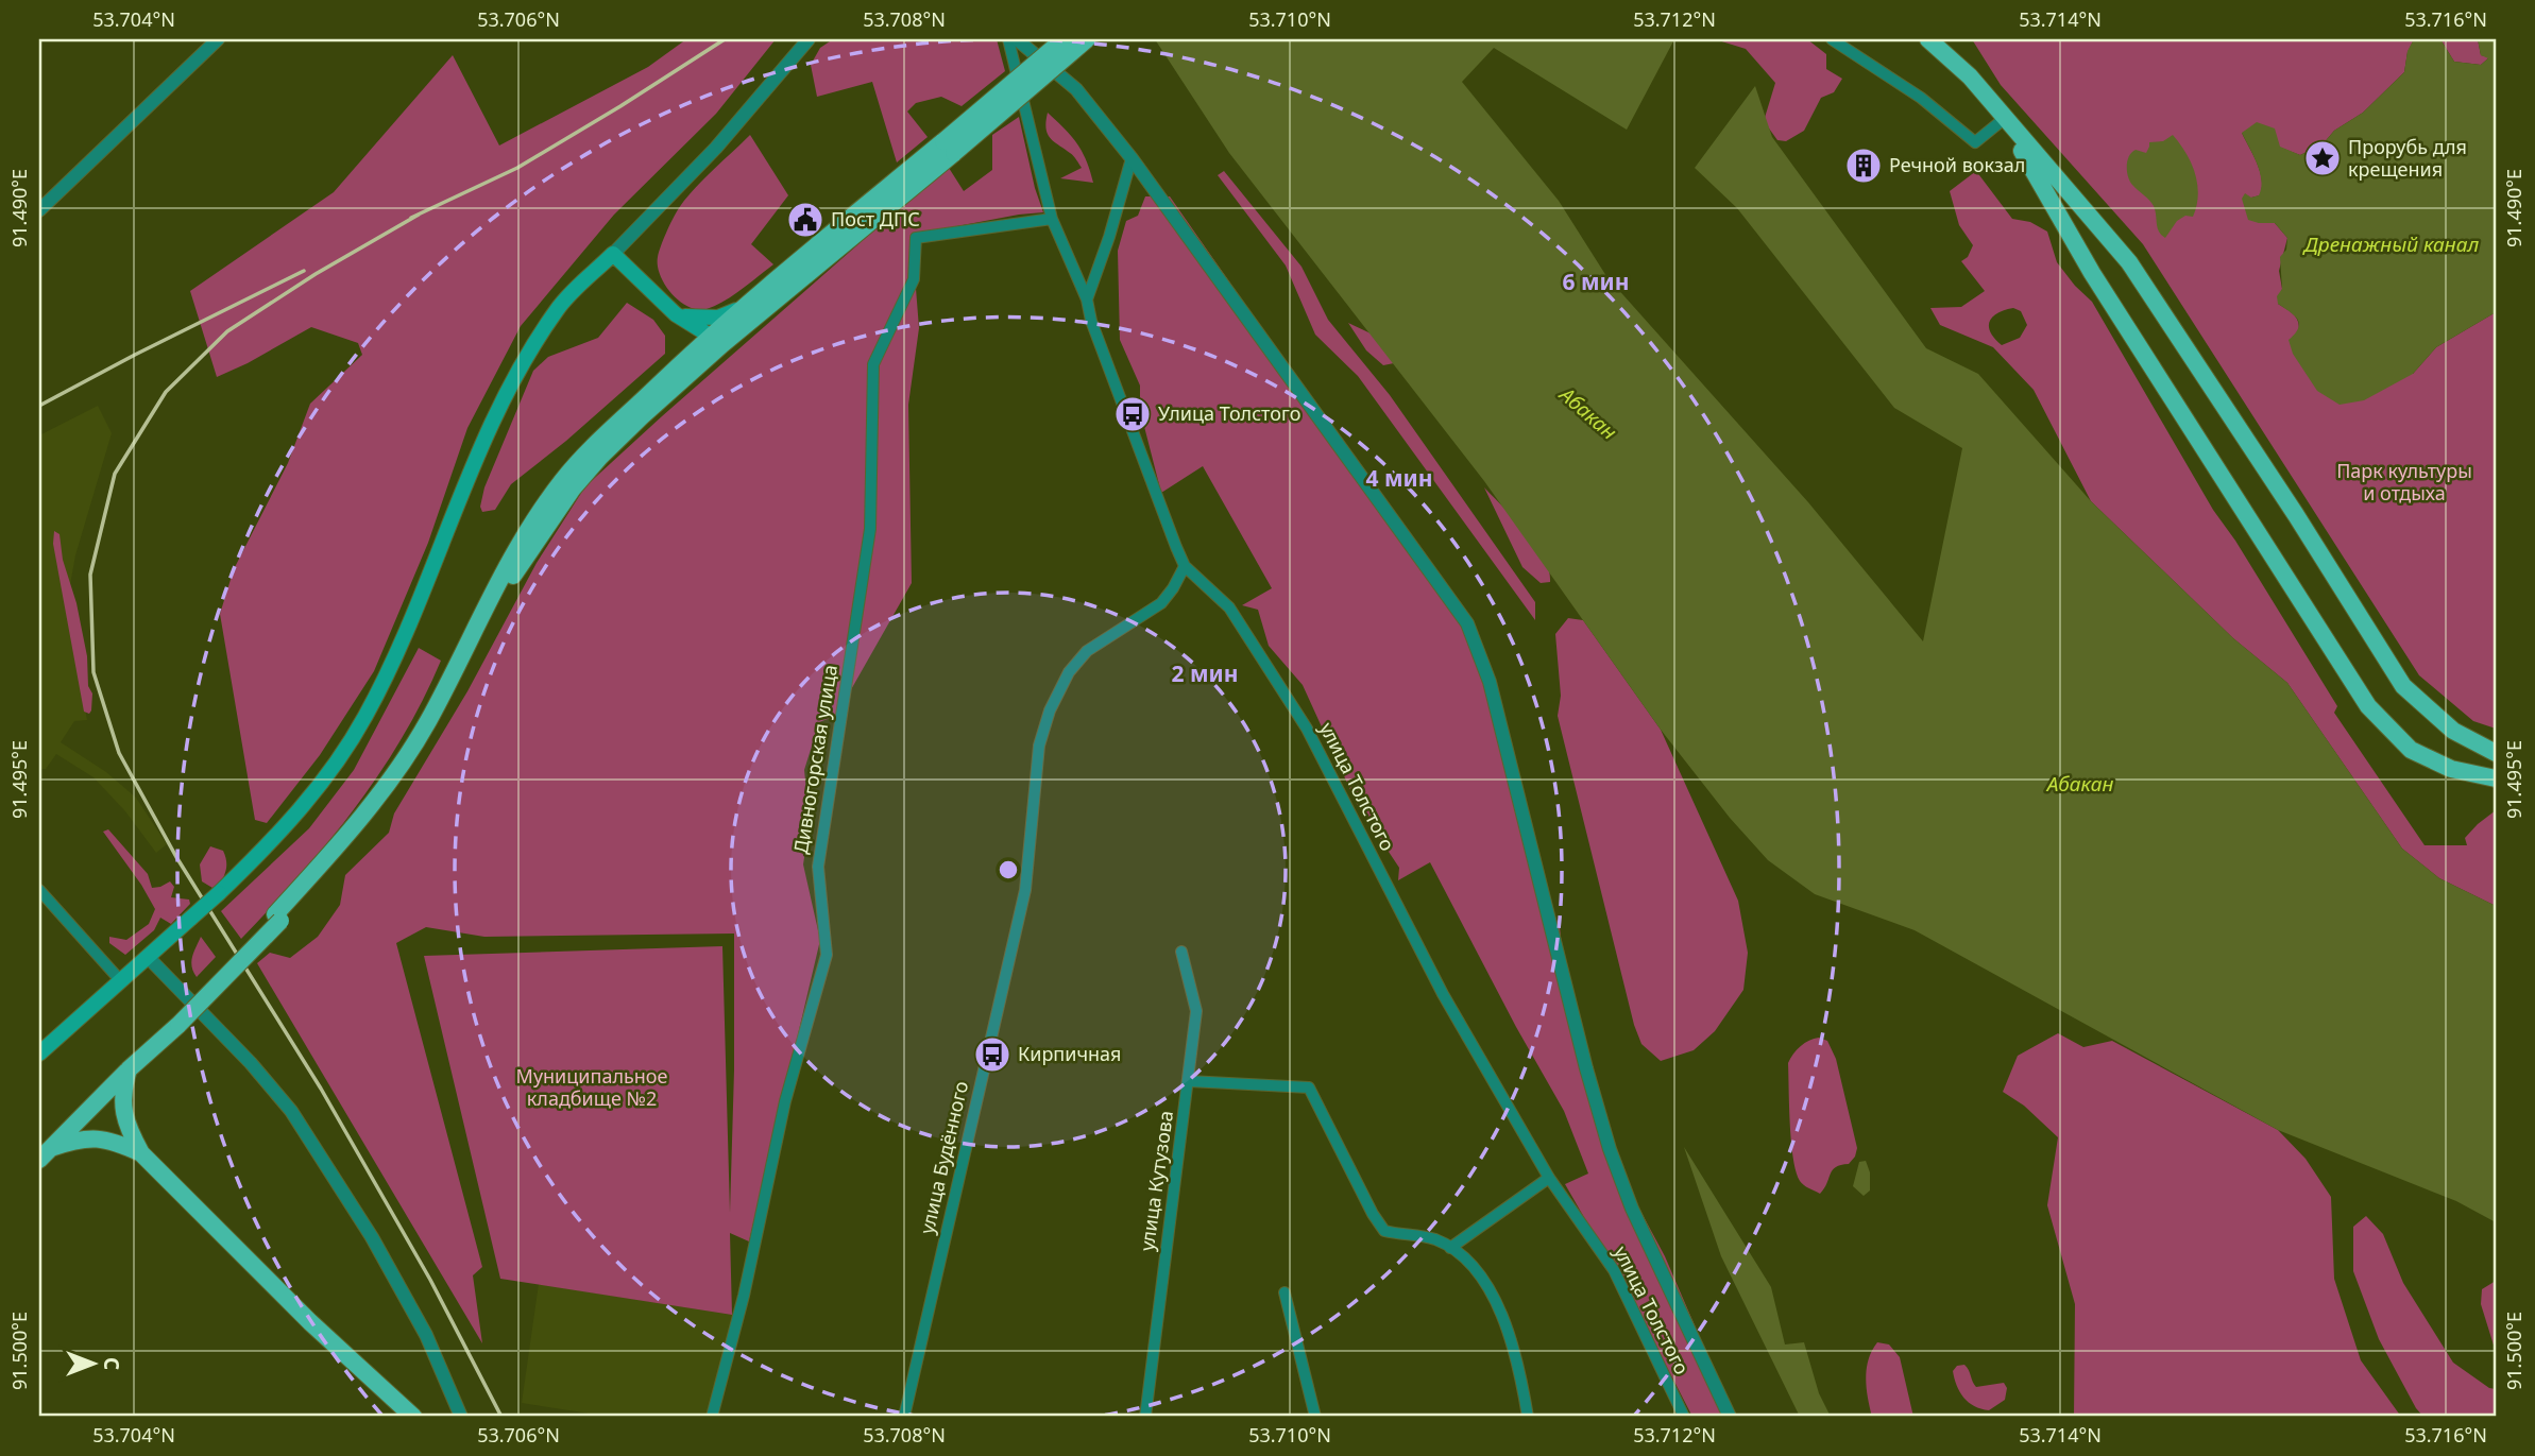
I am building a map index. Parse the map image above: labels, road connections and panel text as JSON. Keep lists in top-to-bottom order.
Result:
{
  "streets": {
    "street": [
      "Дивногорская улица",
      "улица Толстого",
      "улица Будённого",
      "улица Кутузова"
    ]
  },
  "crossings": [
    ["Дивногорская улица", "улица Толстого"],
    ["улица Толстого", "улица Будённого"]
  ],
  "water": ["Дренажный канал", "Абакан"],
  "parks": ["Парк культуры и отдыха", "Муниципальное кладбище №2"],
  "places": {
    "place": ["Прорубь для крещения"],
    "building": ["Речной вокзал"],
    "public building": ["Пост ДПС"],
    "bus stop": ["Улица Толстого", "Кирпичная"]
  },
  "north": "right",
  "coordinates": [
    "53.704°N",
    "53.706°N",
    "53.708°N",
    "53.710°N",
    "53.712°N",
    "53.714°N",
    "53.716°N",
    "91.490°E",
    "91.495°E",
    "91.500°E"
  ],
  "rings": ["6 мин", "4 мин", "2 мин"]
}
